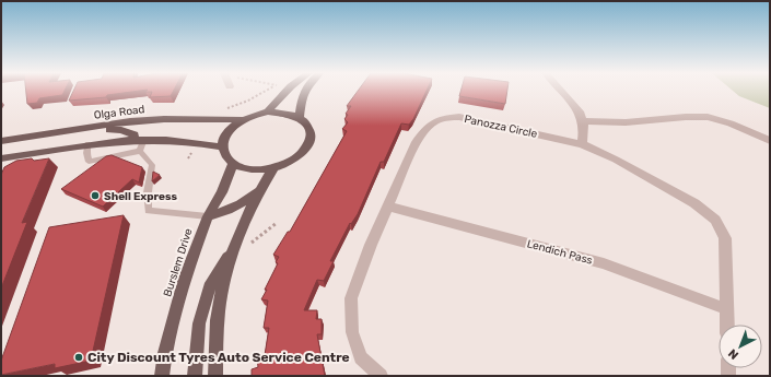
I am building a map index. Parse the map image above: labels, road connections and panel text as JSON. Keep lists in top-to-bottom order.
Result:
{
  "streets": {
    "main road": ["Olga Road", "Burslem Drive"],
    "street": ["Panozza Circle", "Lendich Pass"]
  },
  "crossings": [
    ["Olga Road", "Burslem Drive"],
    ["Panozza Circle", "Lendich Pass"]
  ],
  "places": ["Shell Express", "City Discount Tyres Auto Service Centre"],
  "north": "bottom left"
}
